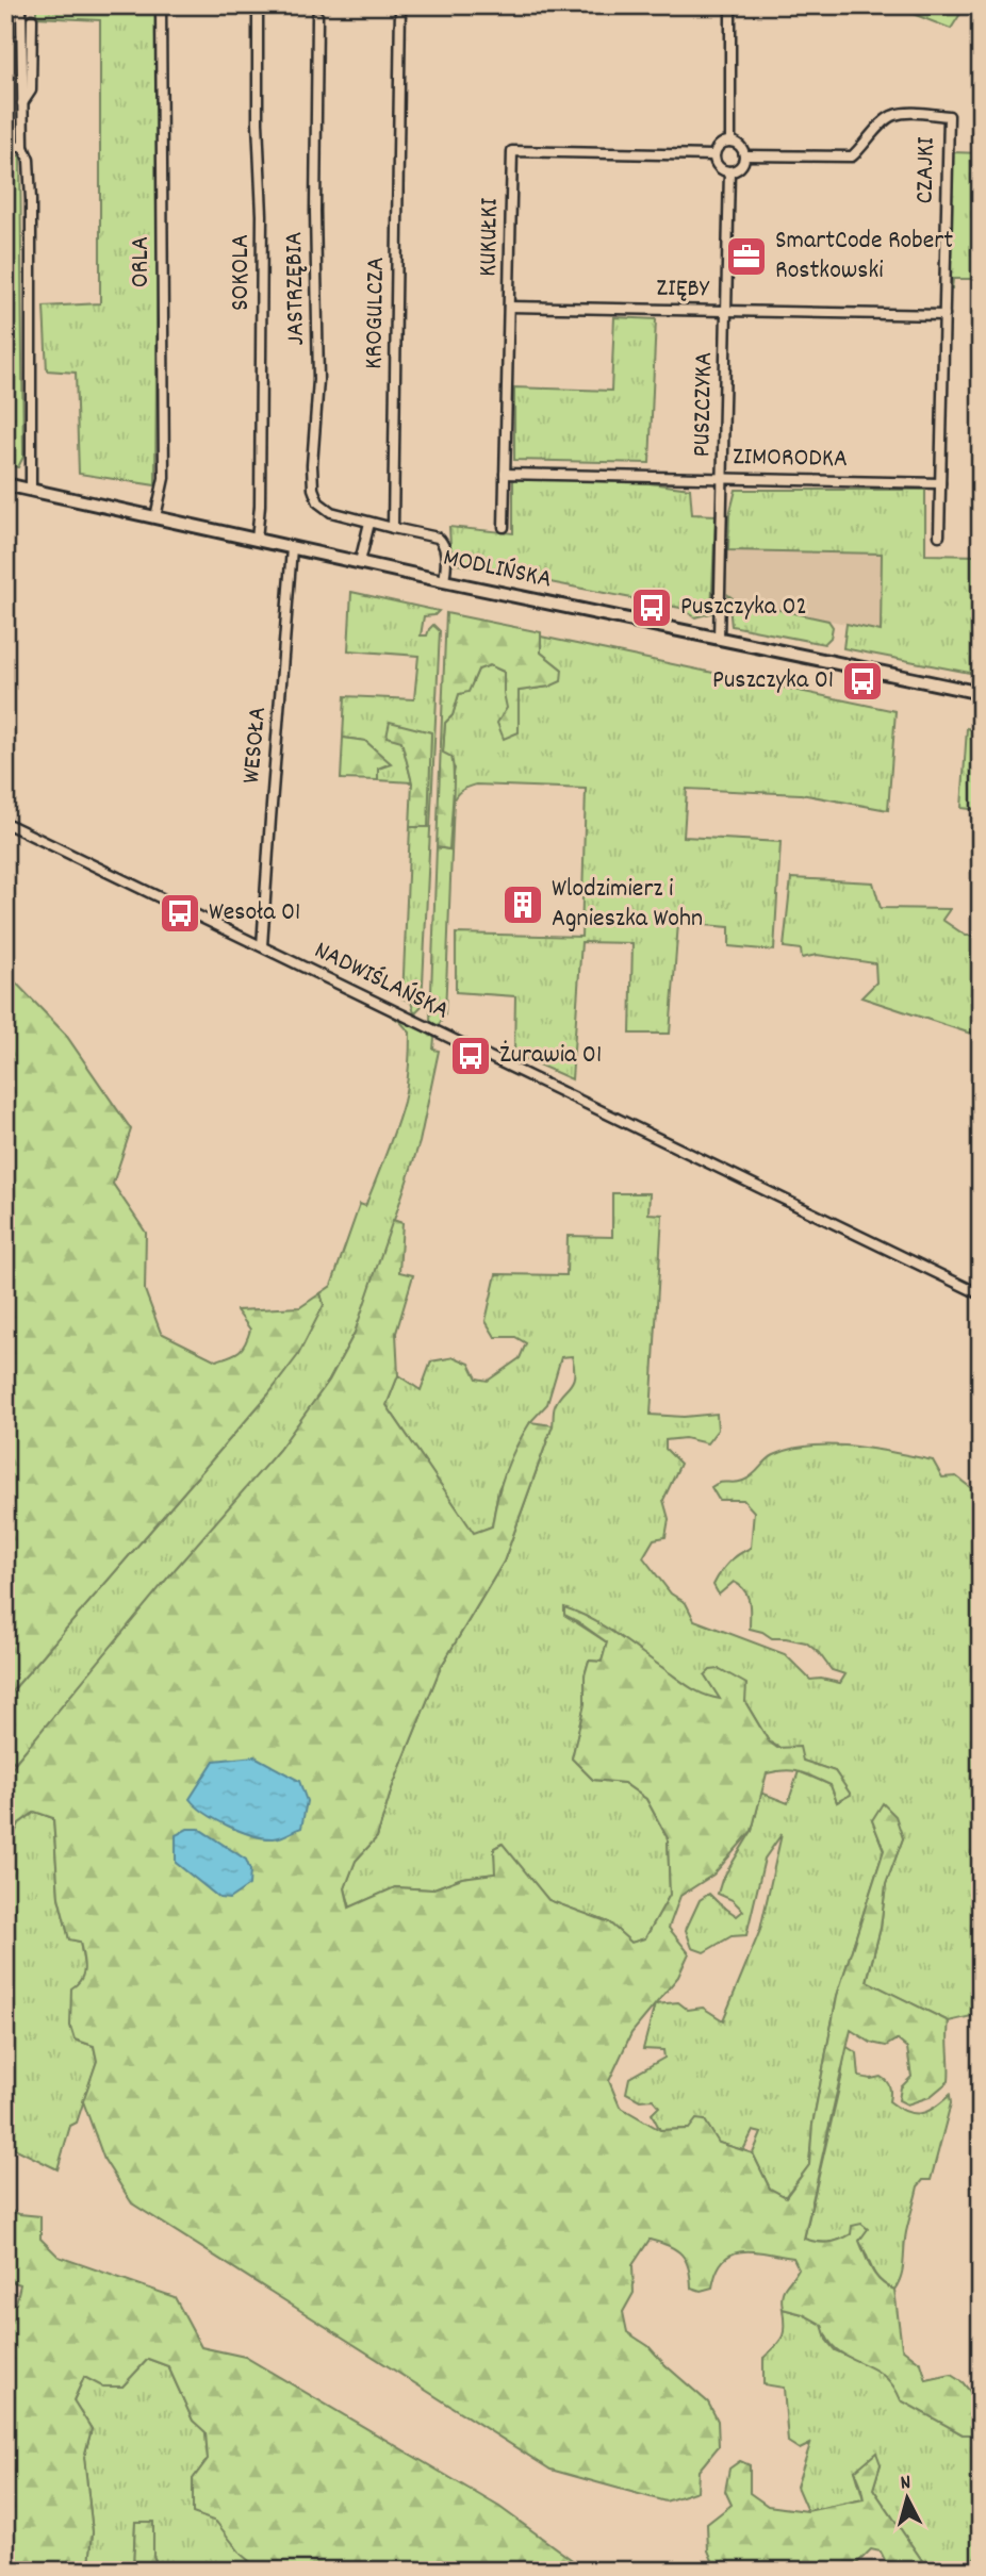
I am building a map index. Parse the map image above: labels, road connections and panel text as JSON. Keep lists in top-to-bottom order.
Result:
{
  "streets": {
    "main road": ["MODLIŃSKA"],
    "street": [
      "CZAJKI",
      "KUKUŁKI",
      "ORLA",
      "SOKOLA",
      "JASTRZĘBIA",
      "ZIĘBY",
      "KROGULCZA",
      "PUSZCZYKA",
      "ZIMORODKA",
      "WESOŁA",
      "NADWIŚLAŃSKA"
    ]
  },
  "crossings": [
    ["CZAJKI", "KUKUŁKI"],
    ["CZAJKI", "ZIĘBY"],
    ["CZAJKI", "PUSZCZYKA"],
    ["CZAJKI", "ZIMORODKA"],
    ["KUKUŁKI", "ZIĘBY"],
    ["KUKUŁKI", "PUSZCZYKA"],
    ["KUKUŁKI", "ZIMORODKA"],
    ["ORLA", "MODLIŃSKA"],
    ["SOKOLA", "MODLIŃSKA"],
    ["JASTRZĘBIA", "KROGULCZA"],
    ["ZIĘBY", "PUSZCZYKA"],
    ["PUSZCZYKA", "ZIMORODKA"],
    ["PUSZCZYKA", "MODLIŃSKA"],
    ["MODLIŃSKA", "WESOŁA"],
    ["WESOŁA", "NADWIŚLAŃSKA"]
  ],
  "places": {
    "office": ["SmartCode Robert Rostkowski"],
    "bus stop": [
      "Puszczyka 02",
      "Puszczyka 01",
      "Wesoła 01",
      "Żurawia 01"
    ],
    "building": ["Wlodzimierz i Agnieszka Wohn"]
  },
  "north": "top"
}
